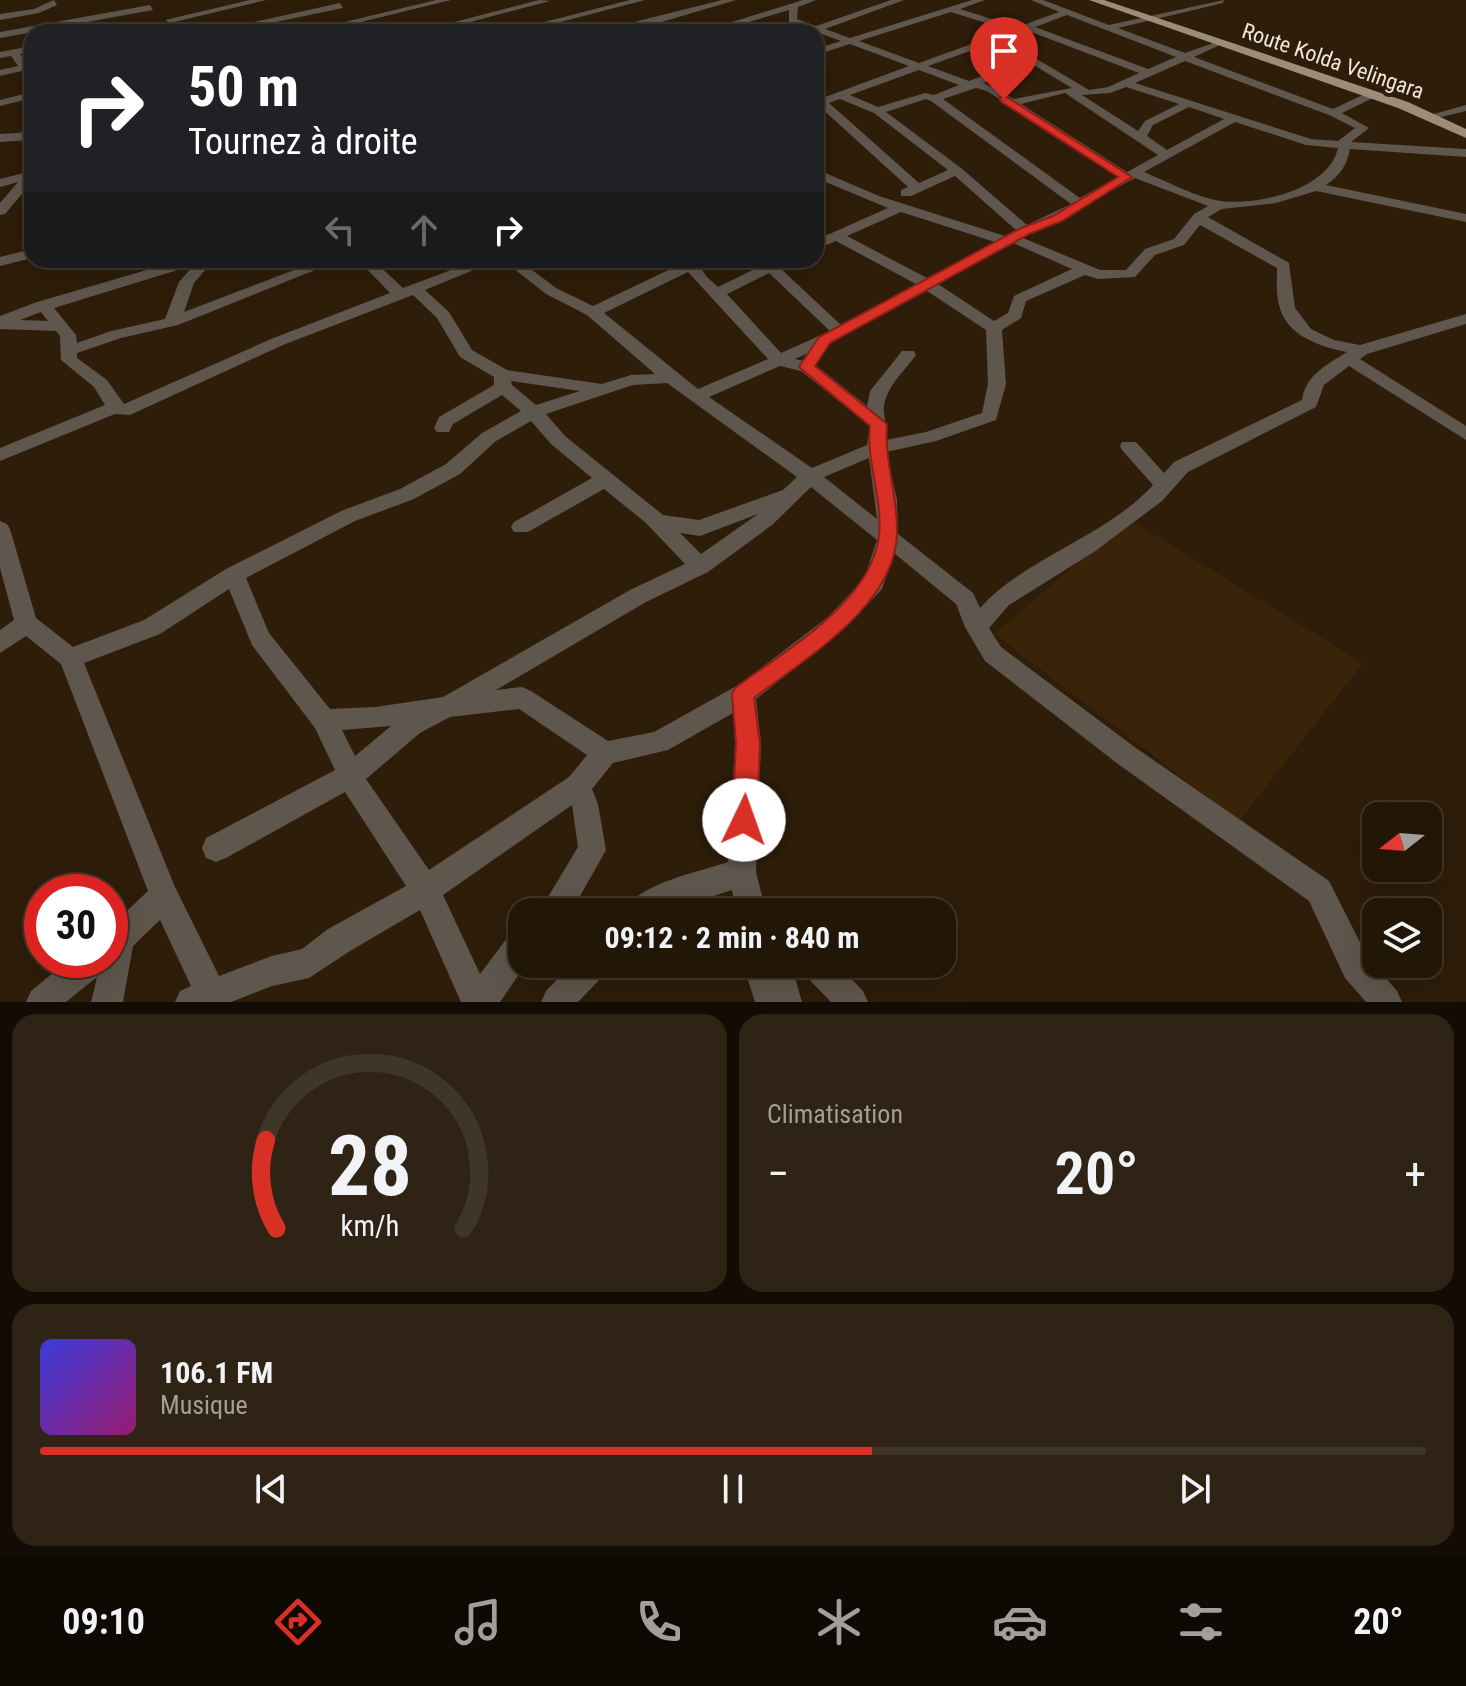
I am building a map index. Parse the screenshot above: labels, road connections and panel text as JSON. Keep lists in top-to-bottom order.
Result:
{
  "streets": {
    "main road": ["Route Kolda Velingara"]
  },
  "north": "left",
  "page": {
    "turn": ["50 m", "Tournez à droite"],
    "limit": "30",
    "trip": "09:12 · 2 min · 840 m",
    "tile": "Climatisation",
    "heat": ["−", "20°", "+"],
    "song": ["106.1 FM", "Musique"],
    "tabs": ["09:10", "20°"],
    "gauge": ["28", "km/h"]
  }
}
